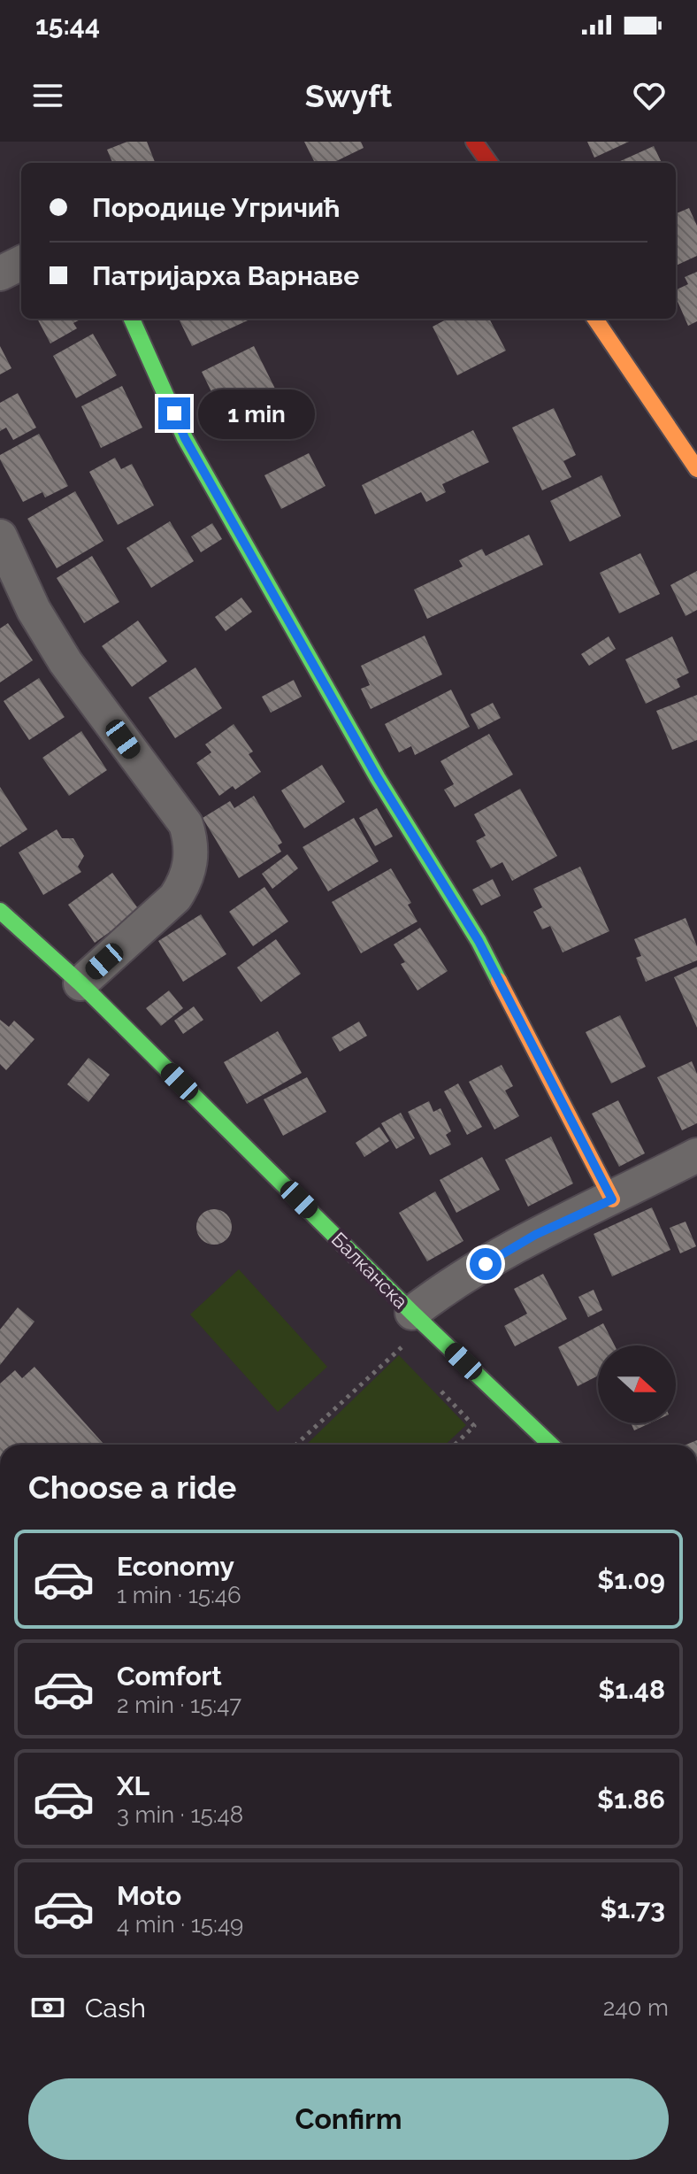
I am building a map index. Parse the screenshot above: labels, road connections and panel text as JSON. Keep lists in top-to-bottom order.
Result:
{
  "streets": {
    "street": ["Балканска"]
  },
  "north": "right",
  "page": {
    "status": "15:44",
    "header": "Swyft",
    "banner": ["Породице Угричић", "Патријарха Варнаве"],
    "bubble": "1 min",
    "heading": "Choose a ride",
    "list": [
      {
        "name": "Economy",
        "note": "1 min · 15:46",
        "value": "$1.09"
      },
      {
        "name": "Comfort",
        "note": "2 min · 15:47",
        "value": "$1.48"
      },
      {
        "name": "XL",
        "note": "3 min · 15:48",
        "value": "$1.86"
      },
      {
        "name": "Moto",
        "note": "4 min · 15:49",
        "value": "$1.73"
      }
    ],
    "pay": ["Cash", "240 m"],
    "buttons": "Confirm"
  }
}
